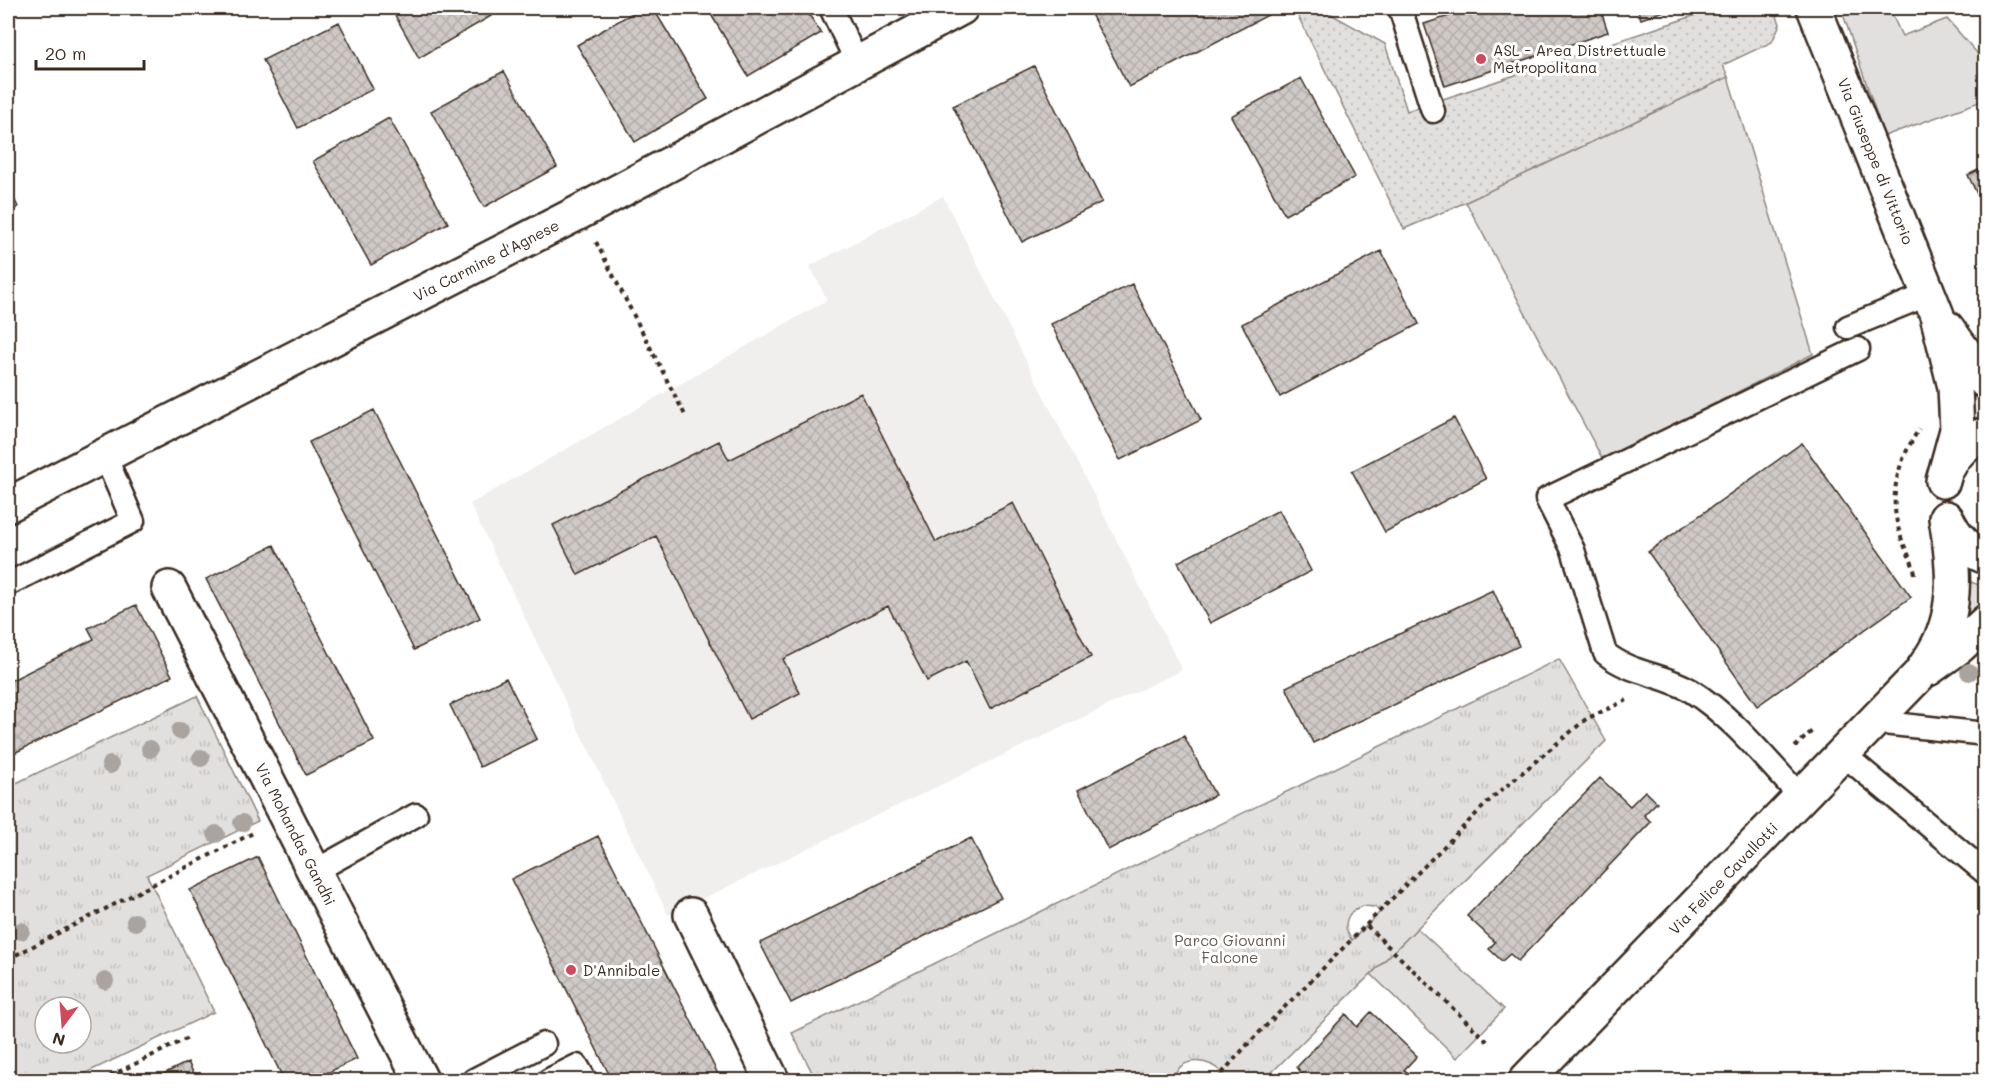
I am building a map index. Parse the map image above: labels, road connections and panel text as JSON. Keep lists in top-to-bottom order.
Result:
{
  "streets": {
    "street": [
      "Via Giuseppe di Vittorio",
      "Via Carmine d'Agnese",
      "Via Mohandas Gandhi",
      "Via Felice Cavallotti"
    ]
  },
  "crossings": [
    ["Via Giuseppe di Vittorio", "Via Felice Cavallotti"]
  ],
  "parks": ["Parco Giovanni Falcone"],
  "places": ["ASL - Area Distrettuale Metropolitana", "D'Annibale"],
  "scale_bar": "20 m",
  "north": "bottom"
}
